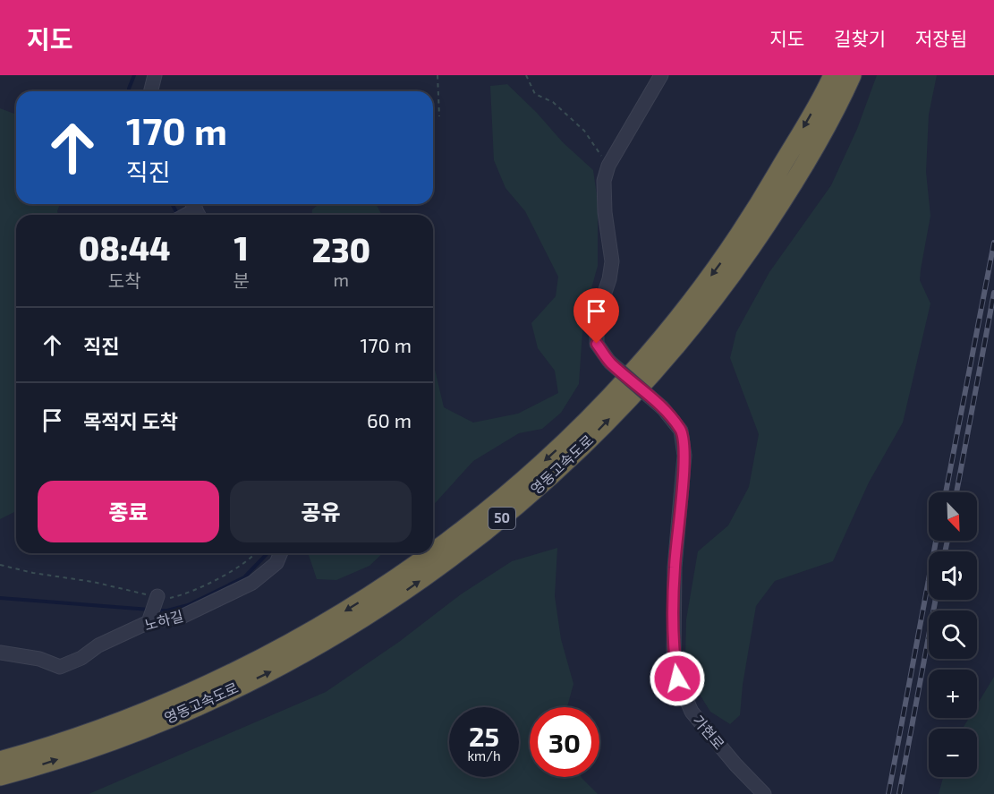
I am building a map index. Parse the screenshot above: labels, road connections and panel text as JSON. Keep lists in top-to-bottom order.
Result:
{
  "streets": {
    "highway": ["영동고속도로", "50"],
    "street": ["노하길", "가현로"]
  },
  "north": "bottom right",
  "page": {
    "header": "지도",
    "nav": ["지도", "길찾기", "저장됨"],
    "turn": ["170 m", "직진"],
    "eta": [
      "08:44",
      "도착",
      "1",
      "분",
      "230",
      "m"
    ],
    "list": [
      {
        "name": "직진",
        "value": "170 m"
      },
      {
        "name": "목적지 도착",
        "value": "60 m"
      }
    ],
    "buttons": ["종료", "공유"],
    "map_buttons": ["+", "−"],
    "speed": "25 km/h",
    "limit": "30"
  }
}
